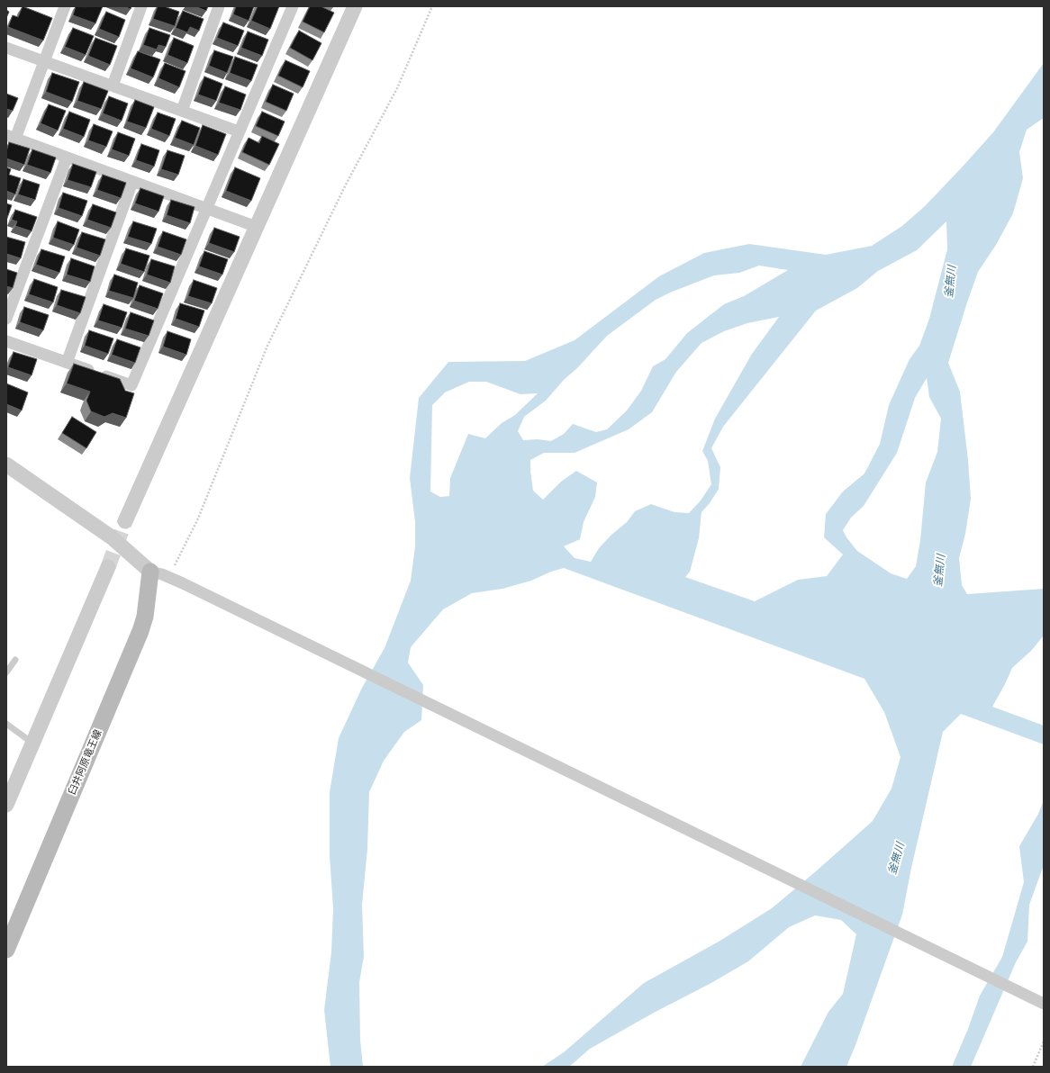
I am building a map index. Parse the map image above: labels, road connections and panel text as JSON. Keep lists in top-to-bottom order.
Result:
{
  "streets": {
    "main road": ["臼井阿原竜王線"]
  },
  "water": ["釜無川"]
}
